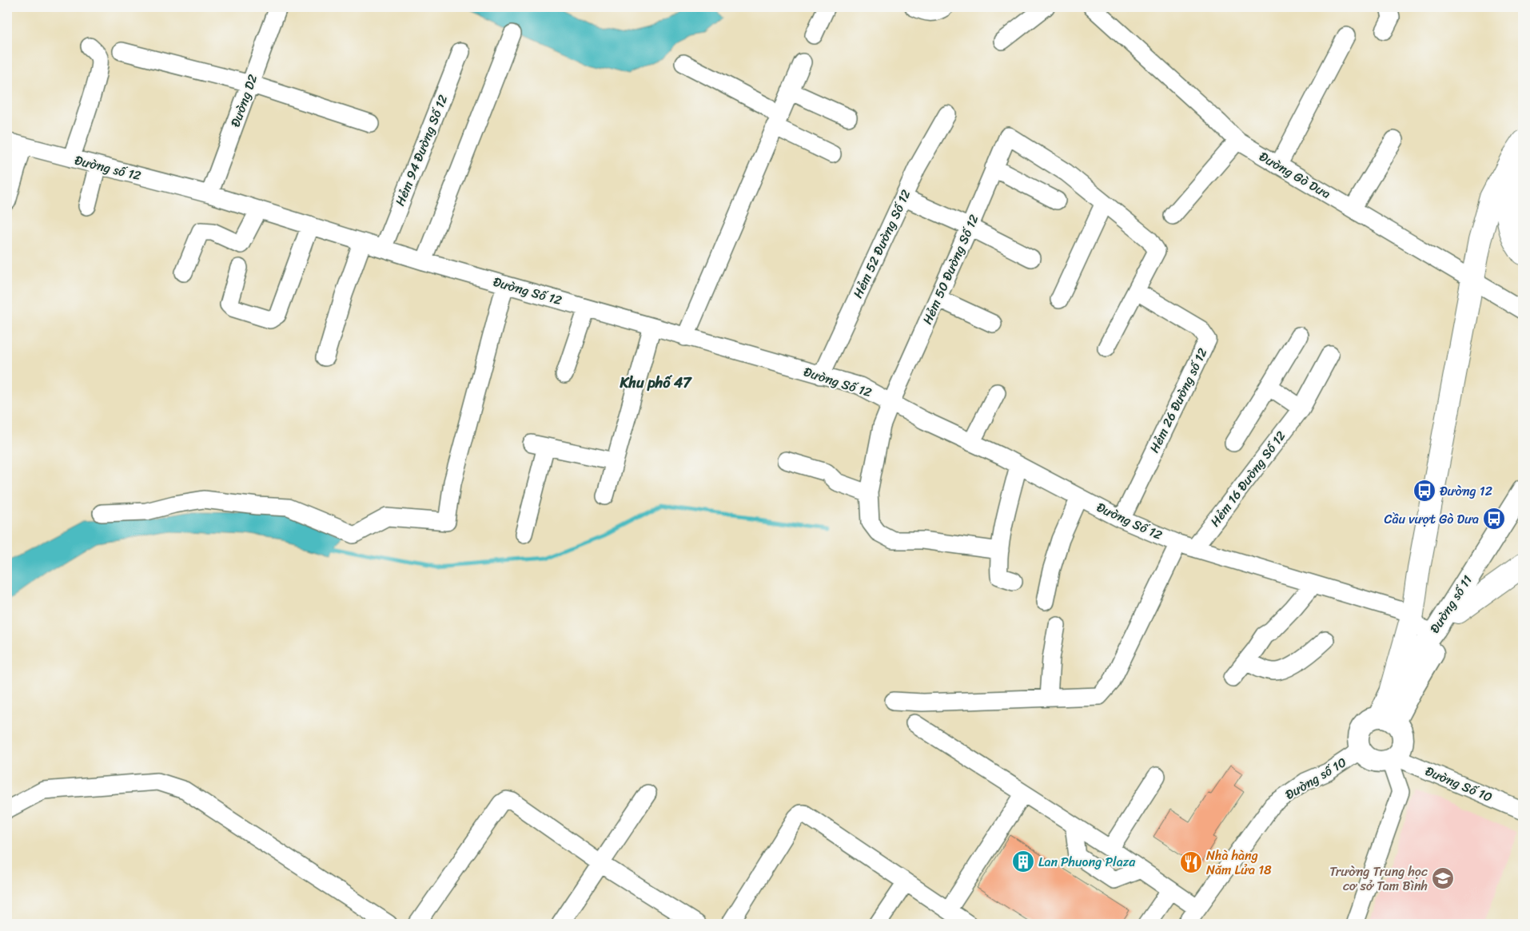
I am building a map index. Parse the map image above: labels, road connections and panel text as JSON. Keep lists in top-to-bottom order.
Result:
{
  "streets": {
    "main road": ["Đường số 11"],
    "street": [
      "Đường D2",
      "Hẻm 94 Đường Số 12",
      "Đường số 12",
      "Đường Gò Dưa",
      "Hẻm 52 Đường Số 12",
      "Hẻm 50 Đường Số 12",
      "Đường Số 12",
      "Hẻm 26 Đường số 12",
      "Hẻm 16 Đường Số 12",
      "Đường số 10",
      "Đường Số 10"
    ]
  },
  "crossings": [
    ["Đường D2", "Đường số 12"],
    ["Đường D2", "Đường Số 12"],
    ["Hẻm 94 Đường Số 12", "Đường Số 12"],
    ["Đường số 12", "Đường Số 12"],
    ["Hẻm 52 Đường Số 12", "Đường Số 12"],
    ["Hẻm 50 Đường Số 12", "Đường Số 12"],
    ["Đường Số 12", "Hẻm 26 Đường số 12"],
    ["Đường Số 12", "Hẻm 16 Đường Số 12"],
    ["Đường số 11", "Đường số 10"],
    ["Đường số 11", "Đường Số 10"],
    ["Đường số 10", "Đường Số 10"]
  ],
  "districts": ["Khu phố 47"],
  "places": {
    "bus stop": ["Đường 12", "Cầu vượt Gò Dưa"],
    "building": ["Lan Phuong Plaza"],
    "restaurant": ["Nhà hàng Năm Lửa 18"],
    "school or university": ["Trường Trung học cơ sở Tam Bình"]
  }
}
